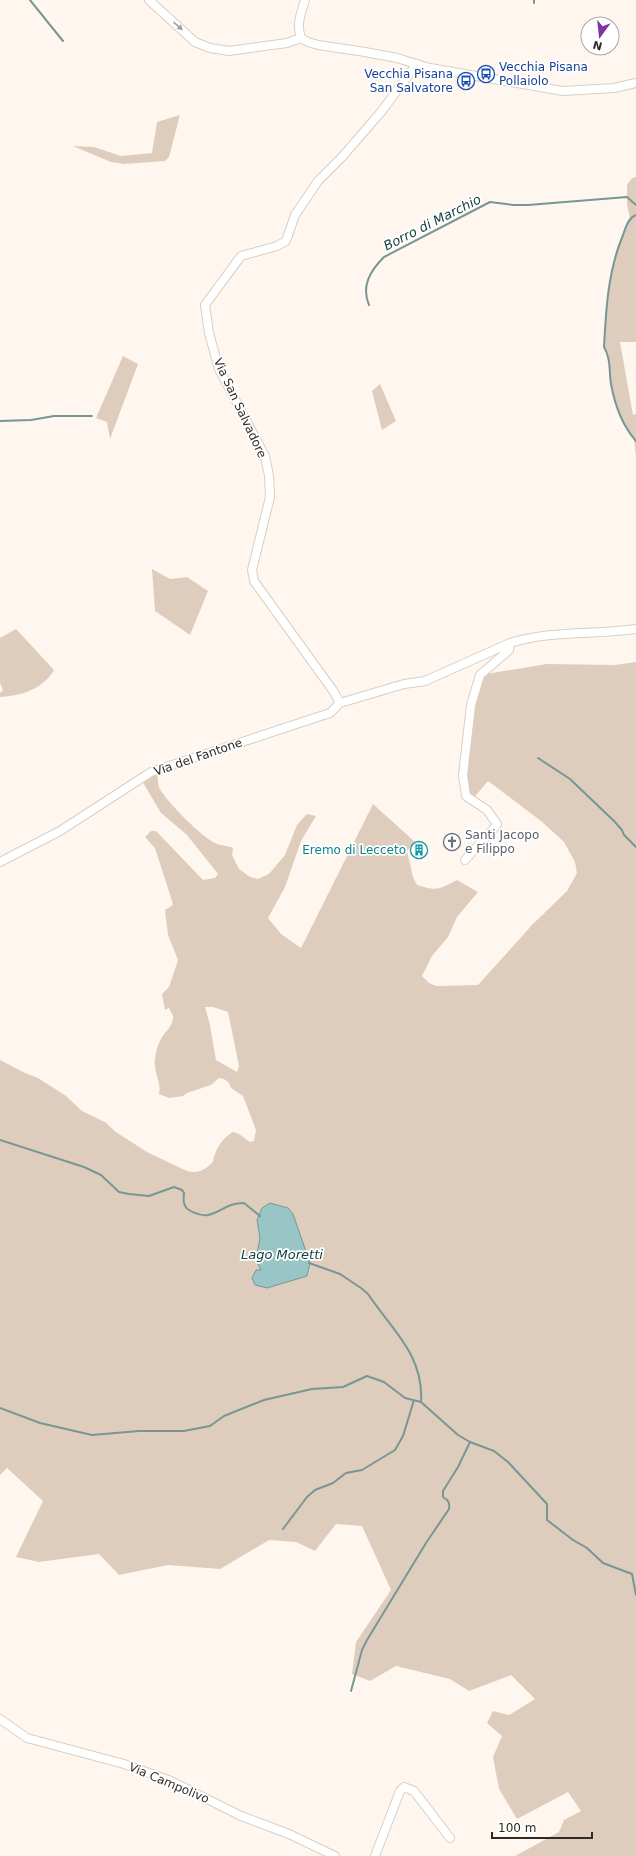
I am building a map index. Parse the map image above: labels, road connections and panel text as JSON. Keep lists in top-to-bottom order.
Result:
{
  "streets": {
    "street": ["Via San Salvadore", "Via del Fantone", "Via Campolivo"]
  },
  "crossings": [
    ["Via San Salvadore", "Via del Fantone"]
  ],
  "water": ["Borro di Marchio", "Lago Moretti"],
  "places": {
    "bus stop": ["Vecchia Pisana Pollaiolo", "Vecchia Pisana San Salvatore"],
    "church": ["Santi Jacopo e Filippo"],
    "building": ["Eremo di Lecceto"]
  },
  "scale_bar": "100 m",
  "north": "bottom"
}
